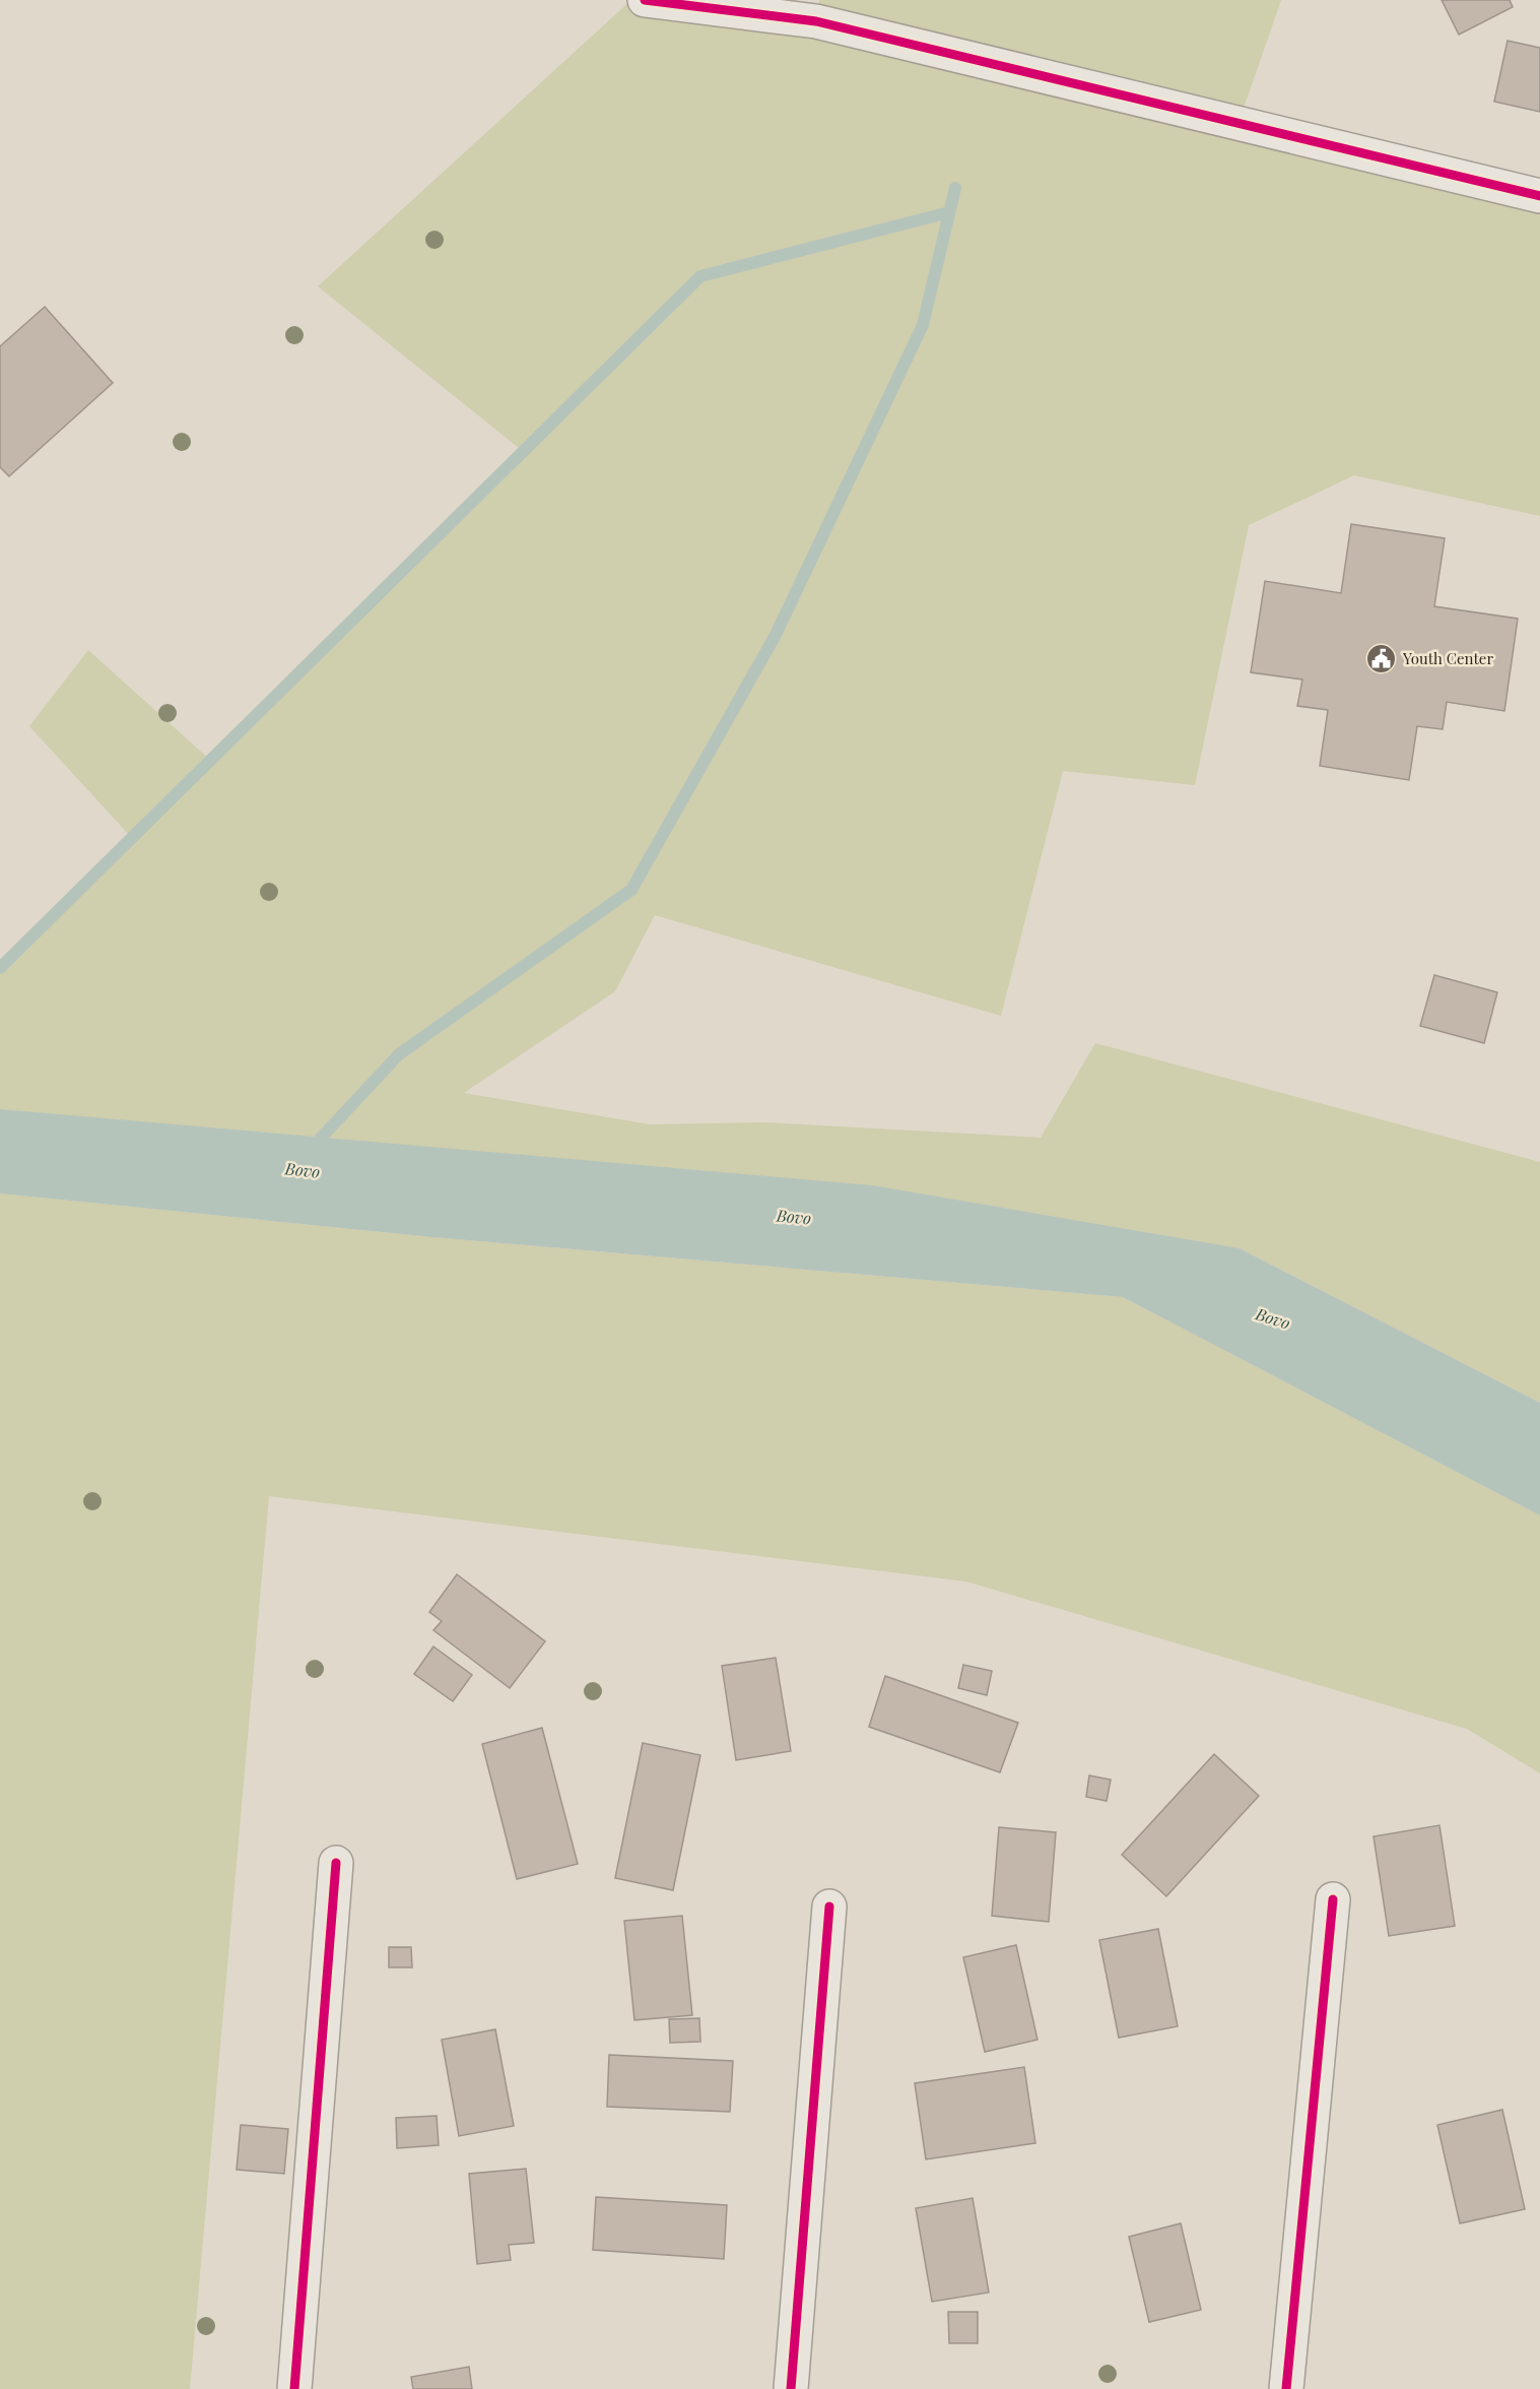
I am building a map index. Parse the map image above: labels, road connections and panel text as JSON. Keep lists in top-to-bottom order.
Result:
{
  "water": ["Bovo"],
  "places": {
    "public building": ["Youth Center"]
  }
}
